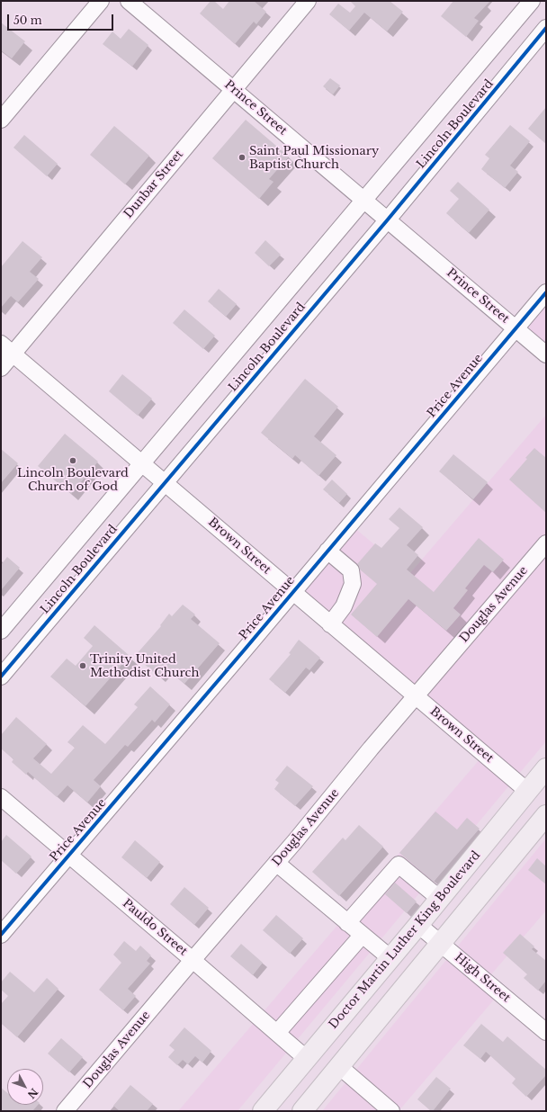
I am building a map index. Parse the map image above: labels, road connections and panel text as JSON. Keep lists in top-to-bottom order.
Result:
{
  "streets": {
    "main road": ["Doctor Martin Luther King Boulevard"],
    "street": [
      "Prince Street",
      "Lincoln Boulevard",
      "Dunbar Street",
      "Price Avenue",
      "Brown Street",
      "Douglas Avenue",
      "Pauldo Street",
      "High Street"
    ]
  },
  "crossings": [
    ["Prince Street", "Lincoln Boulevard"],
    ["Prince Street", "Dunbar Street"],
    ["Prince Street", "Price Avenue"],
    ["Lincoln Boulevard", "Brown Street"],
    ["Dunbar Street", "Brown Street"],
    ["Price Avenue", "Brown Street"],
    ["Price Avenue", "Pauldo Street"],
    ["Brown Street", "Douglas Avenue"],
    ["Brown Street", "Doctor Martin Luther King Boulevard"],
    ["Douglas Avenue", "Pauldo Street"],
    ["Pauldo Street", "Doctor Martin Luther King Boulevard"],
    ["Doctor Martin Luther King Boulevard", "High Street"]
  ],
  "places": ["Saint Paul Missionary Baptist Church", "Lincoln Boulevard Church of God", "Trinity United Methodist Church"],
  "scale_bar": "50 m",
  "north": "bottom right"
}
